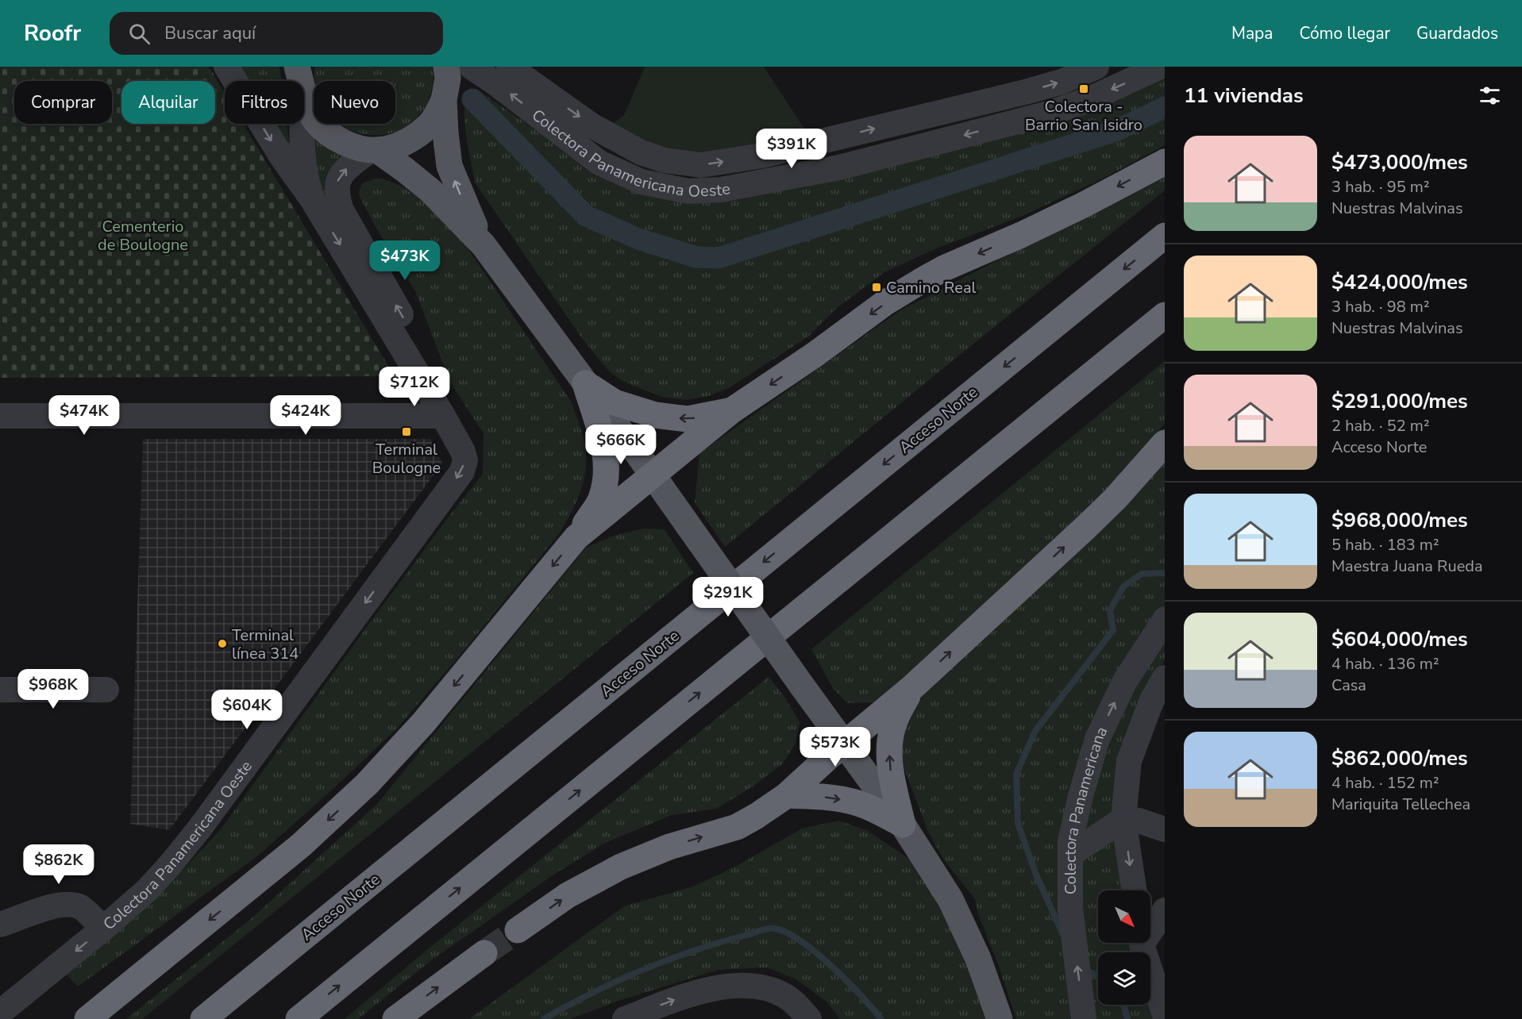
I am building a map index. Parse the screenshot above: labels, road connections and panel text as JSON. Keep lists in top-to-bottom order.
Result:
{
  "streets": {
    "highway": ["Acceso Norte"],
    "street": ["Colectora Panamericana Oeste", "Colectora Panamericana"]
  },
  "one_way": ["Colectora Panamericana Oeste"],
  "parks": ["Cementerio de Boulogne"],
  "places": {
    "transit": ["Colectora - Barrio San Isidro", "Camino Real", "Terminal Boulogne"],
    "other": ["Terminal línea 314"]
  },
  "north": "bottom right",
  "page": {
    "header": "Roofr",
    "search": "Buscar aquí",
    "nav": ["Mapa", "Cómo llegar", "Guardados"],
    "heading": "11 viviendas",
    "chip": [
      "Comprar",
      "Alquilar",
      "Filtros",
      "Nuevo"
    ],
    "list": [
      {
        "name": "$473,000/mes",
        "note": "3 hab. · 95 m² · Nuestras Malvinas"
      },
      {
        "name": "$424,000/mes",
        "note": "3 hab. · 98 m² · Nuestras Malvinas"
      },
      {
        "name": "$291,000/mes",
        "note": "2 hab. · 52 m² · Acceso Norte"
      },
      {
        "name": "$968,000/mes",
        "note": "5 hab. · 183 m² · Maestra Juana Rueda"
      },
      {
        "name": "$604,000/mes",
        "note": "4 hab. · 136 m² · Casa"
      },
      {
        "name": "$862,000/mes",
        "note": "4 hab. · 152 m² · Mariquita Tellechea"
      }
    ],
    "price": [
      "$391K",
      "$473K",
      "$712K",
      "$474K",
      "$424K",
      "$666K",
      "$291K",
      "$968K",
      "$604K",
      "$573K",
      "$862K"
    ]
  }
}
